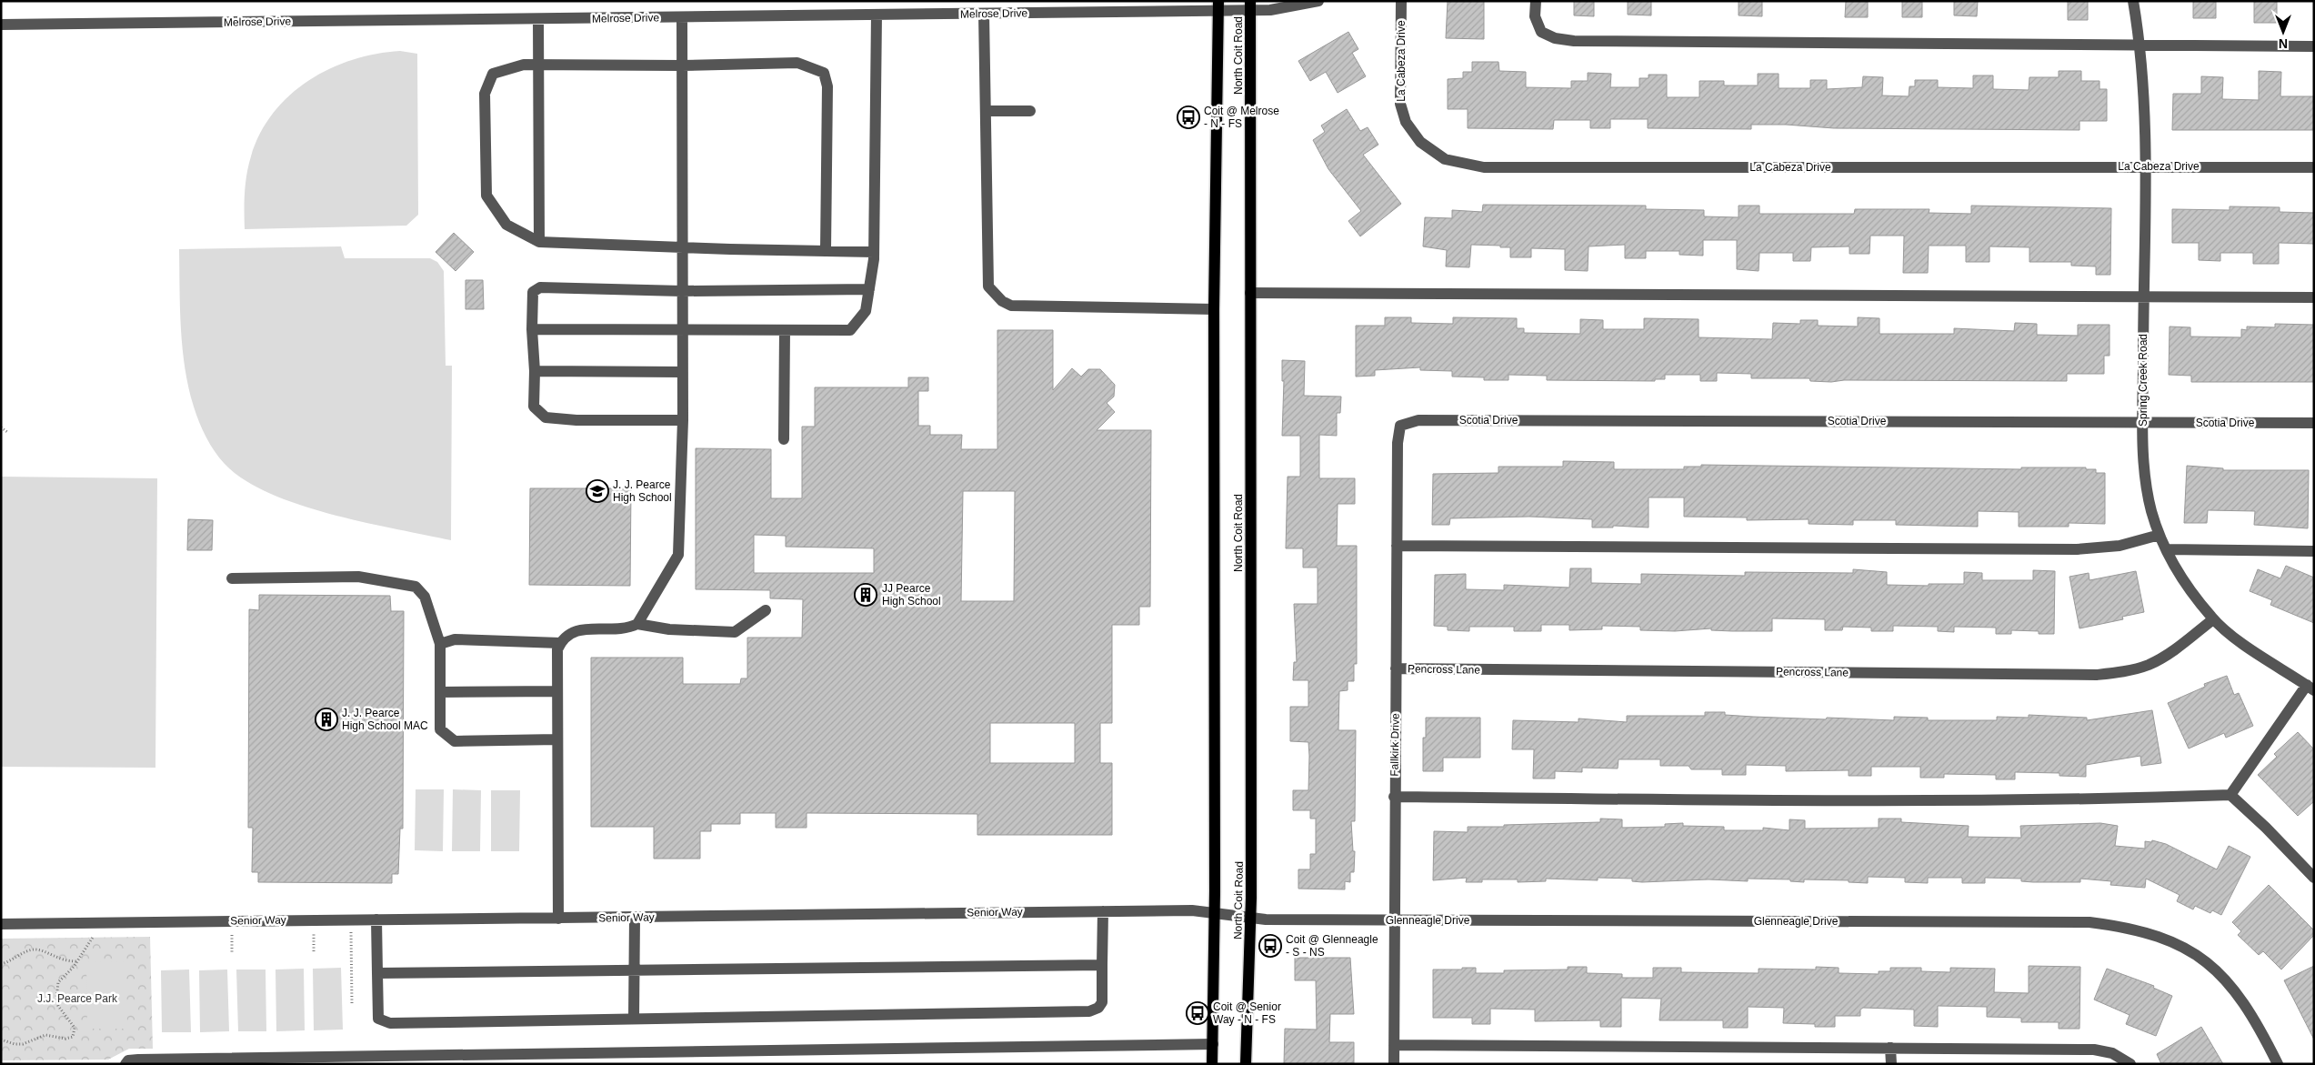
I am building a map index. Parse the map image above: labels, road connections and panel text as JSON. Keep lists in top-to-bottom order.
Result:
{
  "streets": {
    "main road": ["North Coit Road"],
    "street": [
      "Melrose Drive",
      "La Cabeza Drive",
      "Spring Creek Road",
      "Scotia Drive",
      "Pencross Lane",
      "Fallkirk Drive",
      "Senior Way",
      "Glenneagle Drive"
    ]
  },
  "crossings": [
    ["Melrose Drive", "North Coit Road"],
    ["North Coit Road", "Senior Way"],
    ["North Coit Road", "Glenneagle Drive"],
    ["La Cabeza Drive", "Spring Creek Road"],
    ["Spring Creek Road", "Scotia Drive"],
    ["Spring Creek Road", "Pencross Lane"],
    ["Scotia Drive", "Fallkirk Drive"],
    ["Pencross Lane", "Fallkirk Drive"],
    ["Fallkirk Drive", "Glenneagle Drive"],
    ["Senior Way", "Glenneagle Drive"]
  ],
  "parks": ["J.J. Pearce Park"],
  "places": {
    "bus stop": ["Coit @ Melrose - N - FS", "Coit @ Glenneagle - S - NS", "Coit @ Senior Way - N - FS"],
    "school or university": ["J. J. Pearce High School"],
    "building": ["JJ Pearce High School", "J. J. Pearce High School MAC"]
  },
  "north": "bottom"
}
